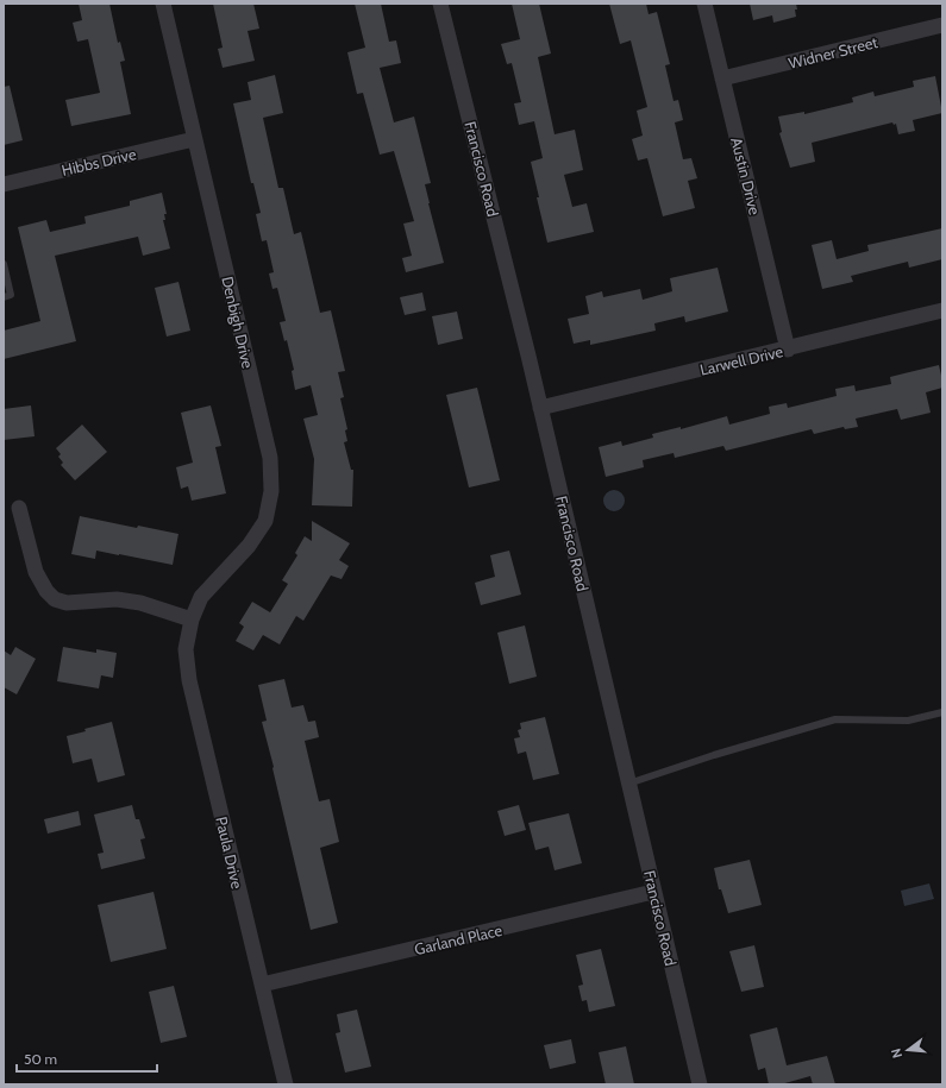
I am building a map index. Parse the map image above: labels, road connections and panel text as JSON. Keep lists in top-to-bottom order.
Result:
{
  "streets": {
    "street": [
      "Widner Street",
      "Hibbs Drive",
      "Francisco Road",
      "Austin Drive",
      "Denbigh Drive",
      "Larwell Drive",
      "Paula Drive",
      "Garland Place"
    ]
  },
  "crossings": [
    ["Widner Street", "Austin Drive"],
    ["Hibbs Drive", "Denbigh Drive"],
    ["Francisco Road", "Larwell Drive"],
    ["Francisco Road", "Garland Place"],
    ["Austin Drive", "Larwell Drive"],
    ["Denbigh Drive", "Paula Drive"],
    ["Paula Drive", "Garland Place"]
  ],
  "scale_bar": "50 m",
  "north": "left"
}
